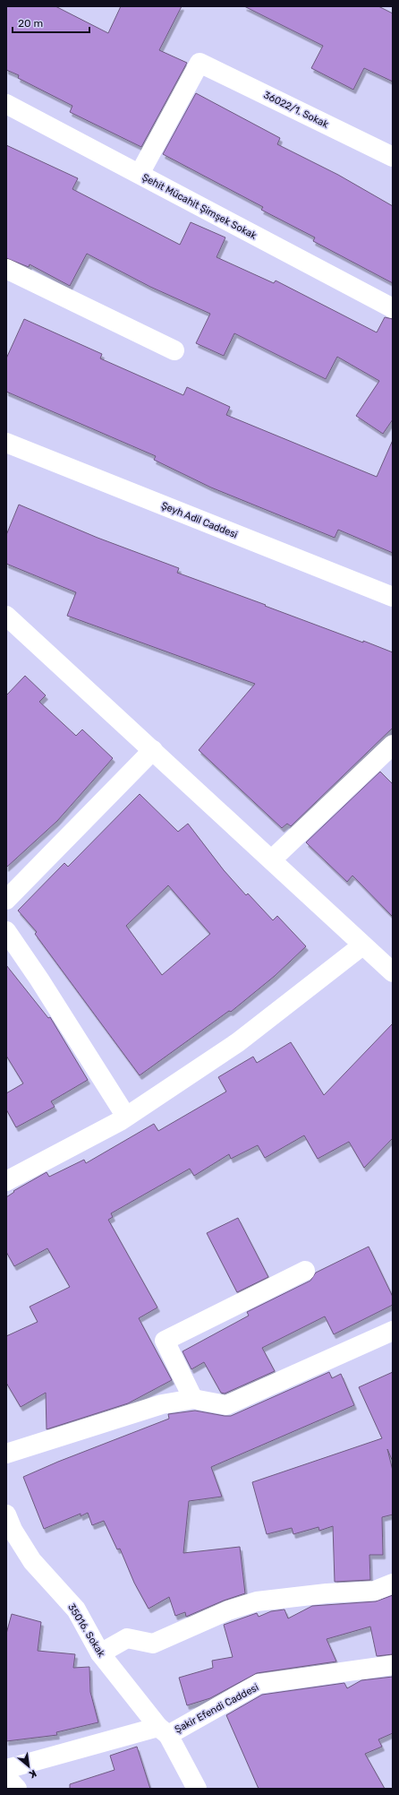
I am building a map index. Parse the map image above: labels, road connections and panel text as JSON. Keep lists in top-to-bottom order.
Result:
{
  "streets": {
    "street": [
      "36022/1. Sokak",
      "Şehit Mücahit Şimşek Sokak",
      "Şeyh Adil Caddesi",
      "35016. Sokak",
      "Şakir Efendi Caddesi"
    ]
  },
  "crossings": [
    ["36022/1. Sokak", "Şehit Mücahit Şimşek Sokak"],
    ["35016. Sokak", "Şakir Efendi Caddesi"]
  ],
  "scale_bar": "20 m",
  "north": "bottom right"
}
